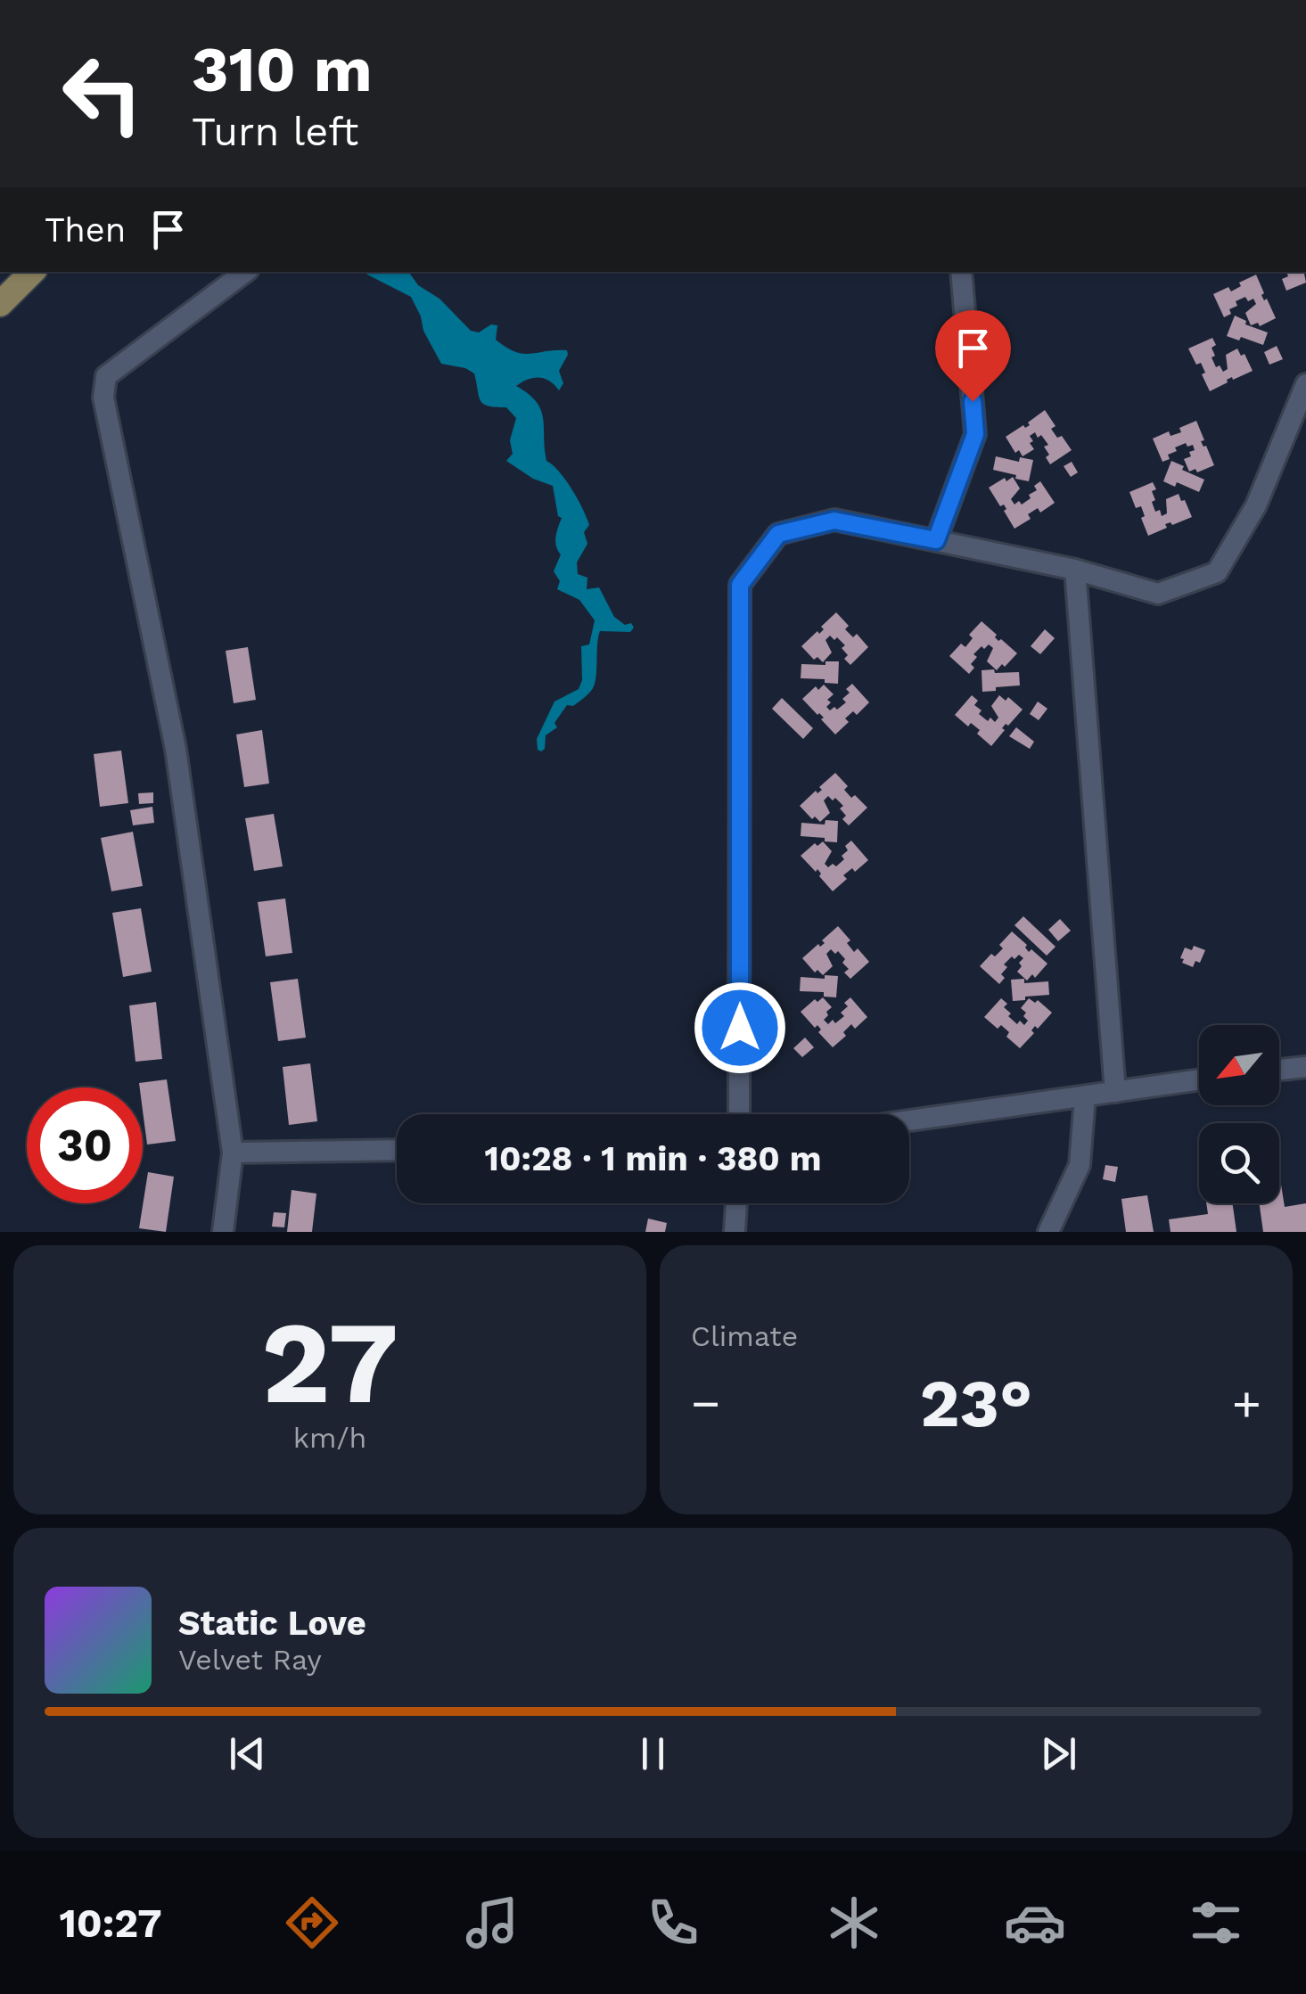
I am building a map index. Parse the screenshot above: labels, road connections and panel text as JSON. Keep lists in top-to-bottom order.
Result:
{
  "north": "bottom left",
  "page": {
    "turn": ["310 m", "Turn left"],
    "then": "Then",
    "limit": "30",
    "trip": "10:28 · 1 min · 380 m",
    "tile": [
      ["27", "km/h"],
      "Climate"
    ],
    "heat": ["−", "23°", "+"],
    "song": ["Static Love", "Velvet Ray"],
    "tabs": "10:27"
  }
}
